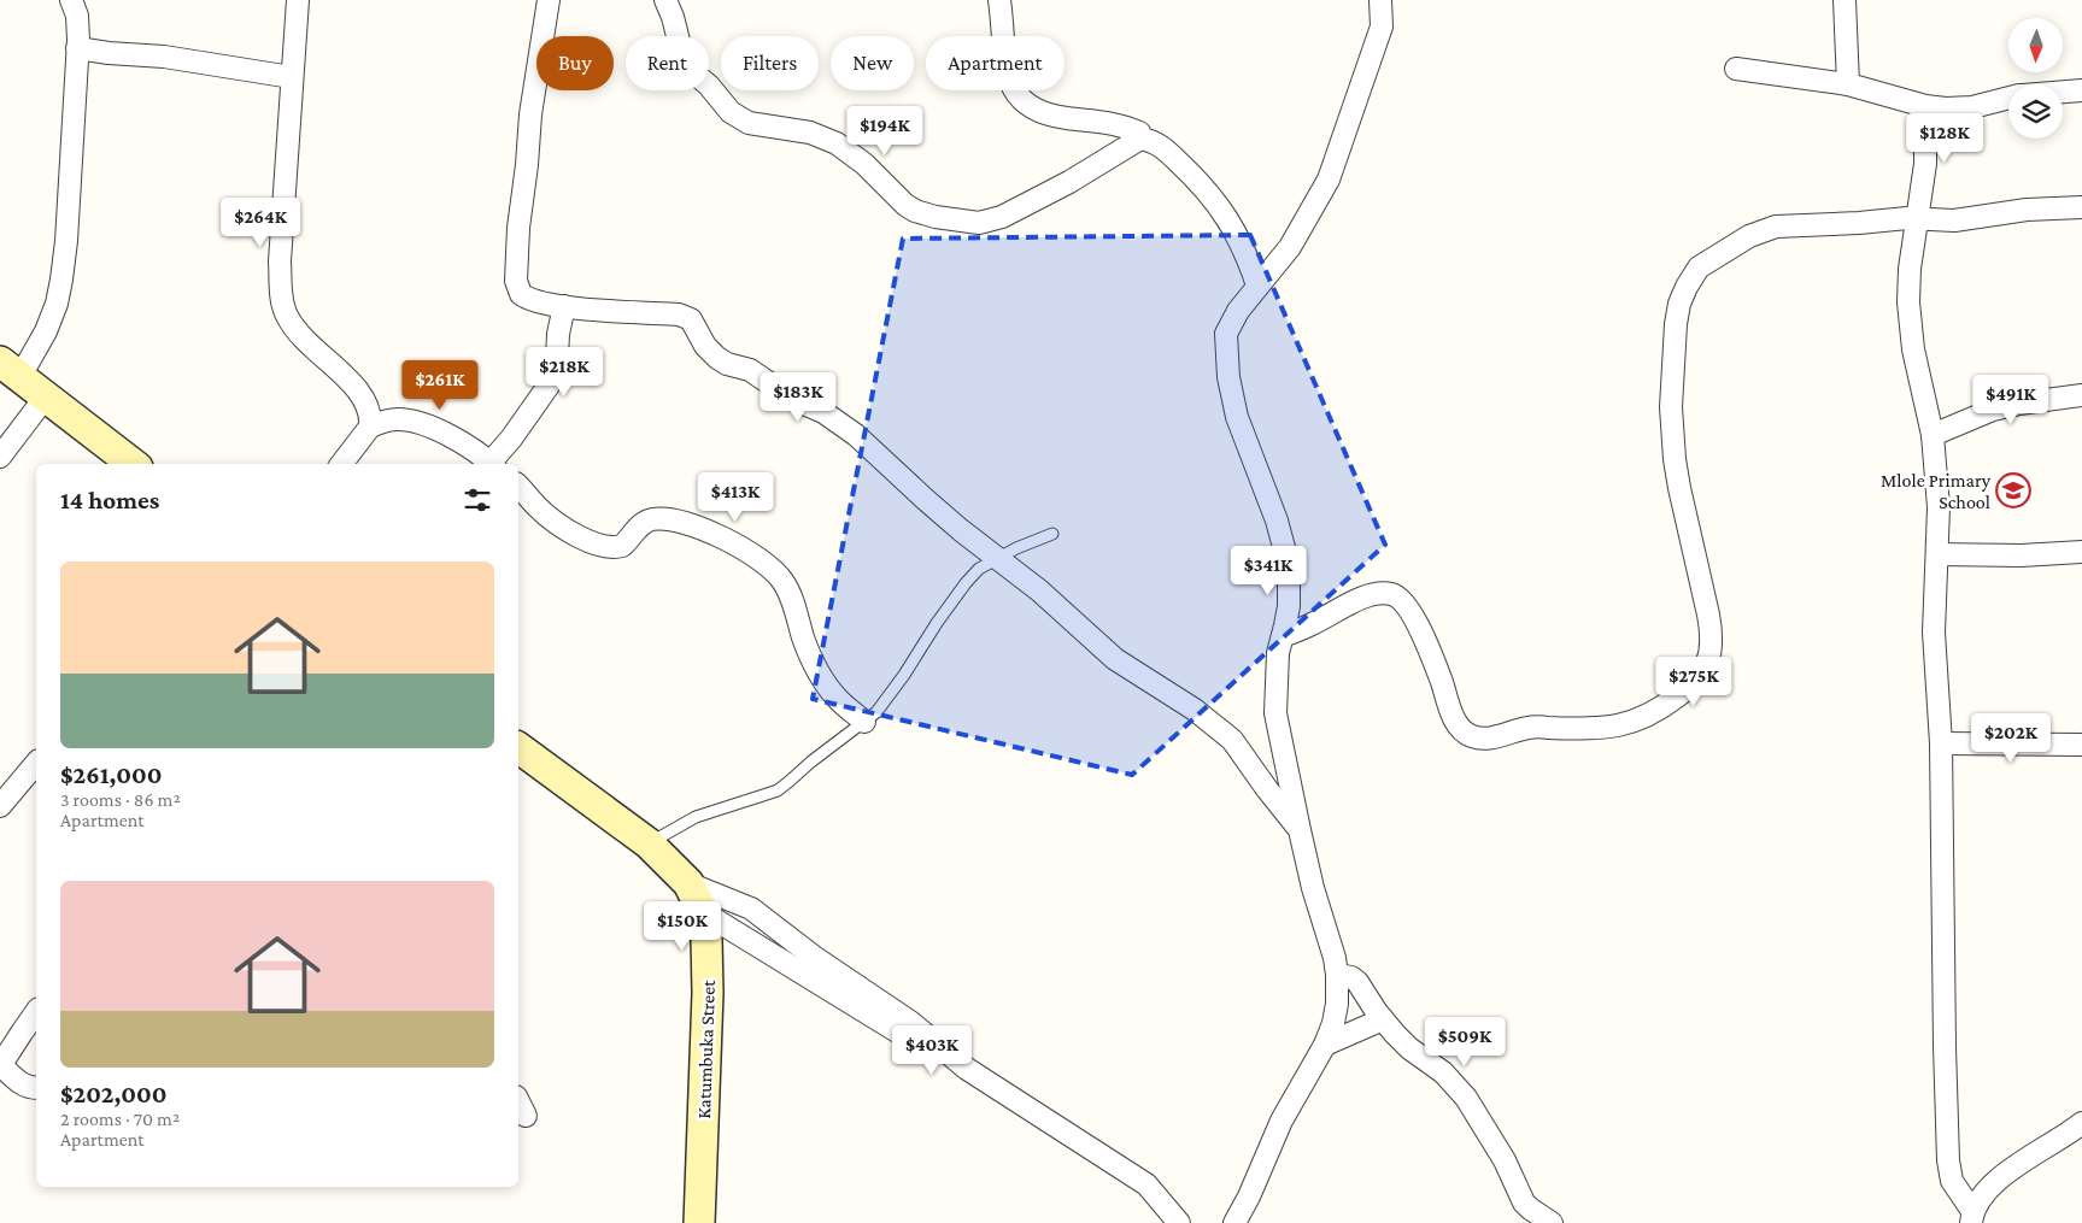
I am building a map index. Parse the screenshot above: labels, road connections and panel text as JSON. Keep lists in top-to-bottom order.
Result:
{
  "streets": {
    "main road": ["Katumbuka Street"]
  },
  "places": {
    "school or university": ["Mlole Primary School"]
  },
  "north": "bottom",
  "page": {
    "chip": [
      "Buy",
      "Rent",
      "Filters",
      "New",
      "Apartment"
    ],
    "price": [
      "$194K",
      "$128K",
      "$264K",
      "$218K",
      "$261K",
      "$183K",
      "$491K",
      "$413K",
      "$341K",
      "$275K",
      "$202K",
      "$150K",
      "$509K",
      "$403K"
    ],
    "heading": "14 homes",
    "list": [
      {
        "name": "$261,000",
        "note": "3 rooms · 86 m² · Apartment"
      },
      {
        "name": "$202,000",
        "note": "2 rooms · 70 m² · Apartment"
      }
    ]
  }
}
